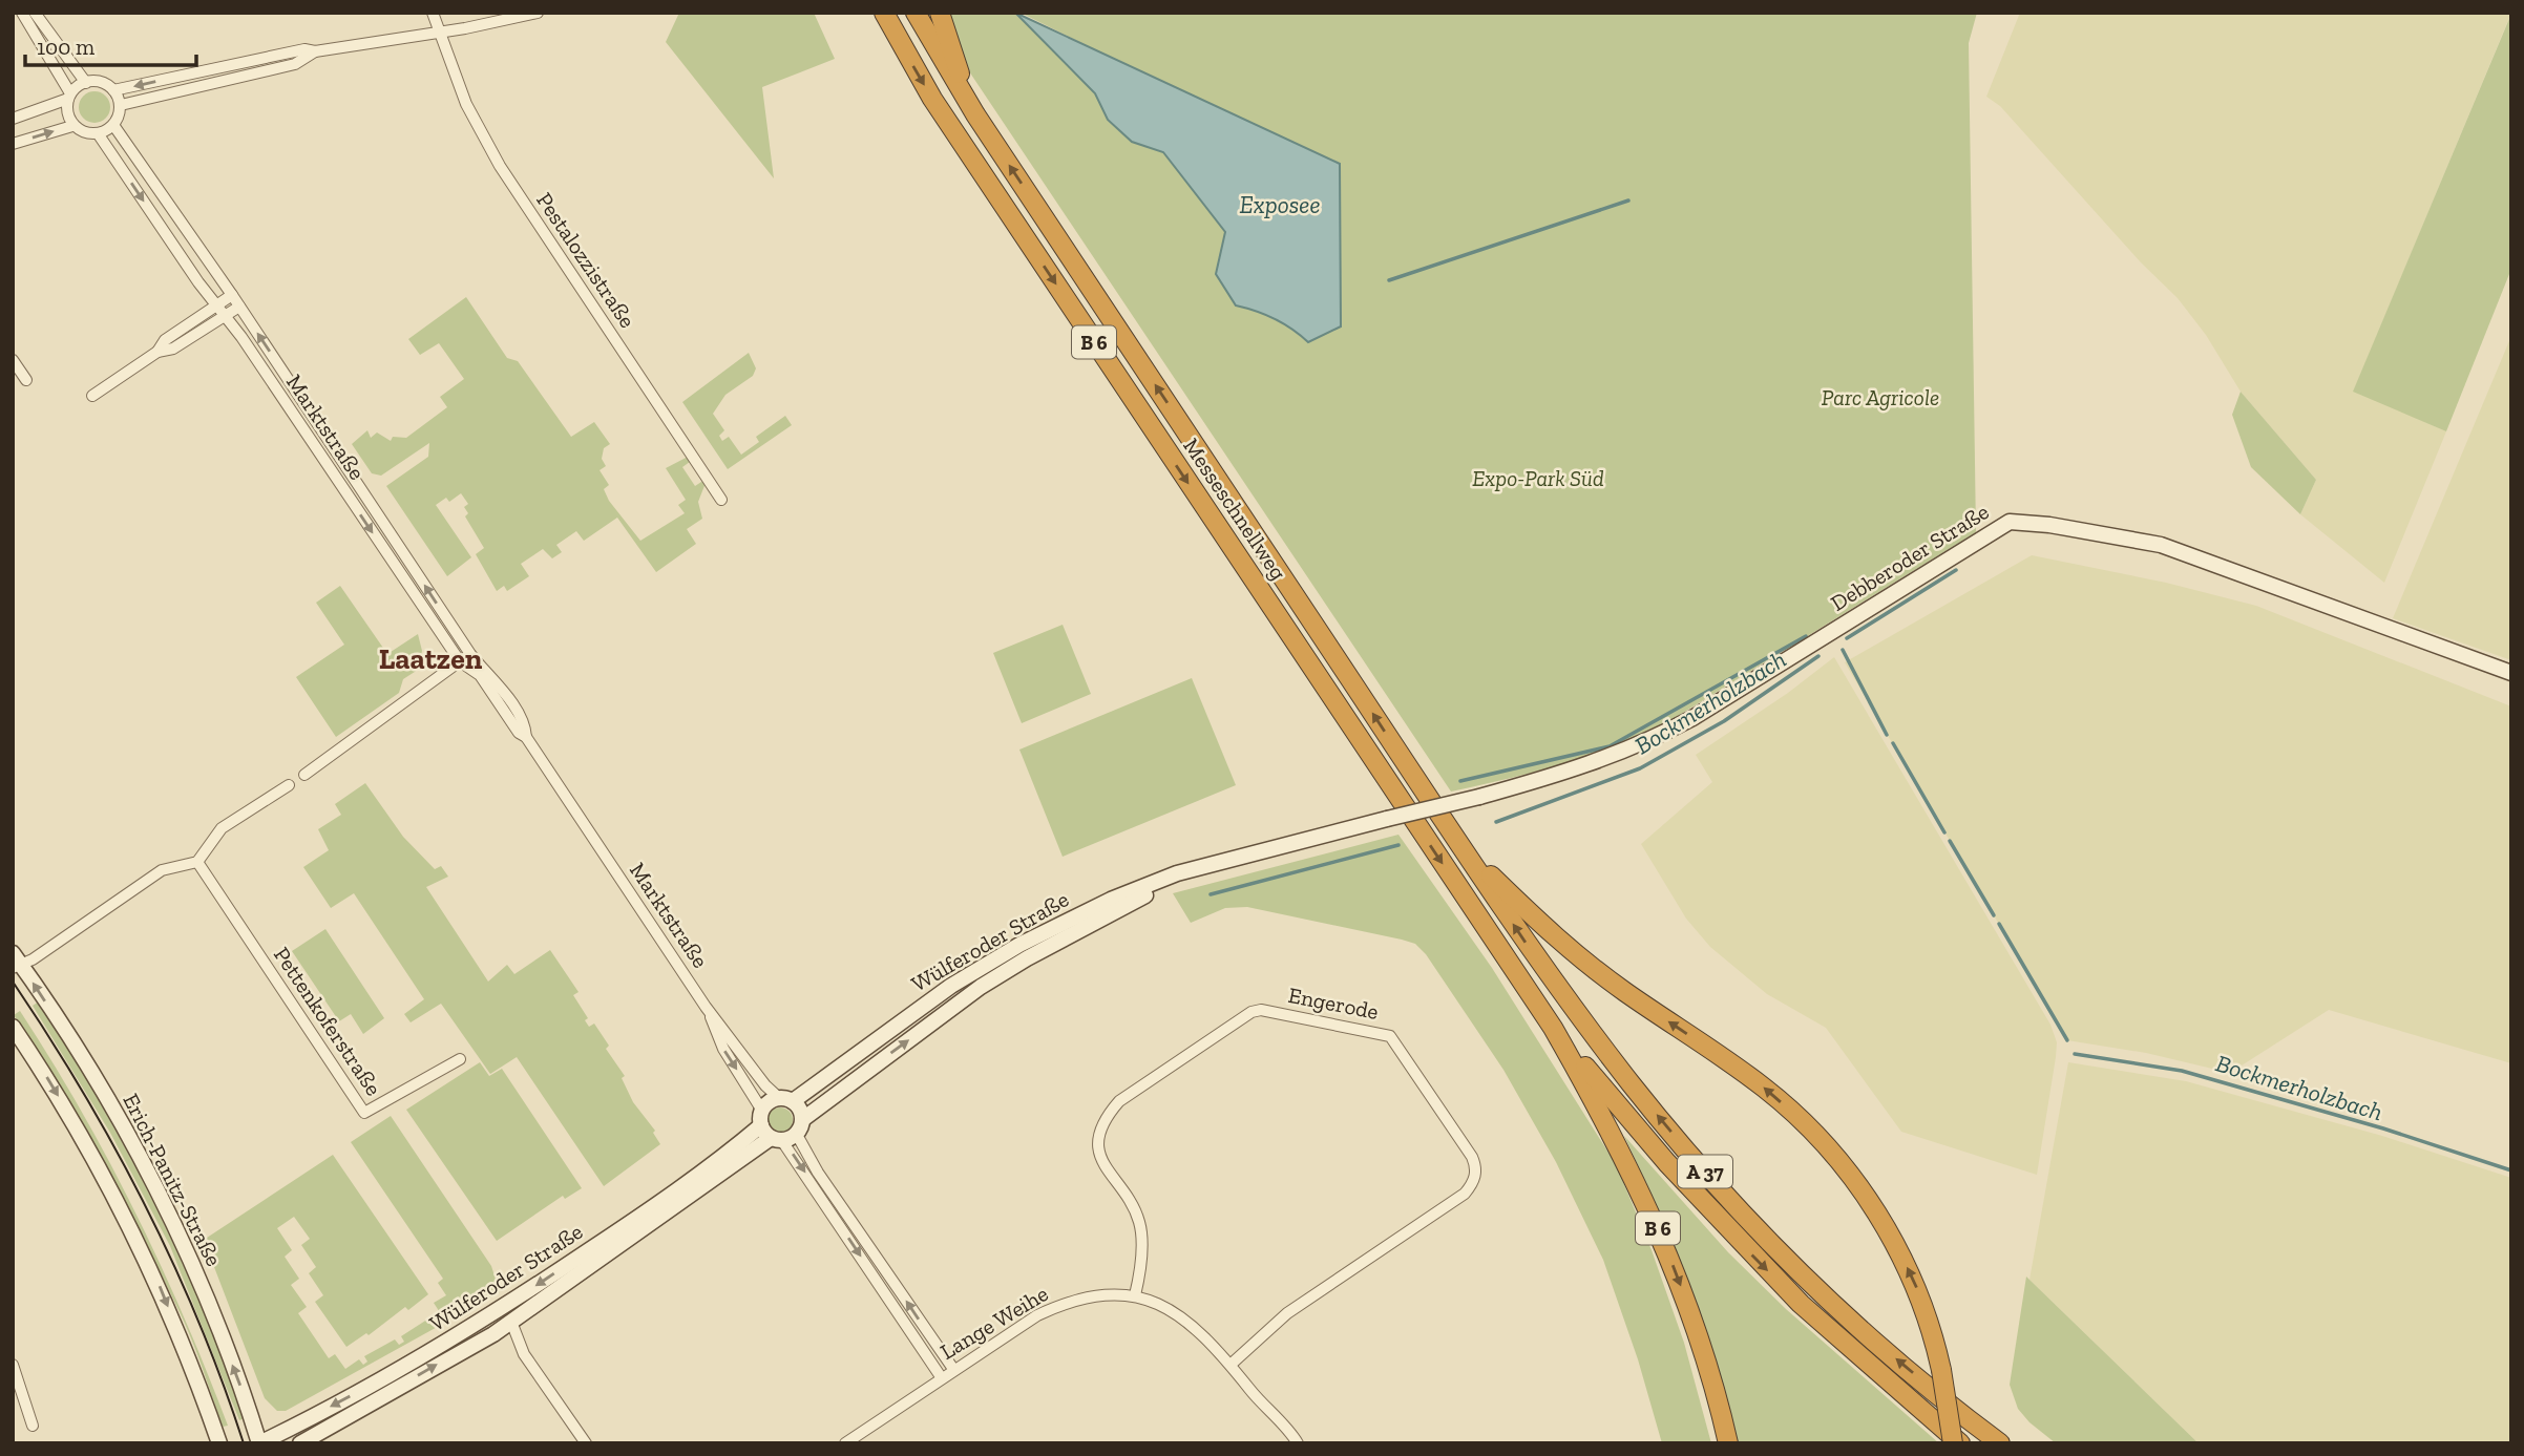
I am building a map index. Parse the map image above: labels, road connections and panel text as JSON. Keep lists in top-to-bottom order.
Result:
{
  "streets": {
    "highway": ["B 6", "Messeschnellweg", "A 37"],
    "street": [
      "Pestalozzistraße",
      "Marktstraße",
      "Debberoder Straße",
      "Wülferoder Straße",
      "Engerode",
      "Pettenkoferstraße",
      "Erich-Panitz-Straße",
      "Lange Weihe"
    ]
  },
  "crossings": [
    ["B 6", "Messeschnellweg"],
    ["B 6", "A 37"],
    ["Marktstraße", "Wülferoder Straße"],
    ["Messeschnellweg", "A 37"],
    ["Debberoder Straße", "Wülferoder Straße"],
    ["Wülferoder Straße", "Erich-Panitz-Straße"],
    ["Engerode", "Lange Weihe"]
  ],
  "districts": ["Laatzen"],
  "water": ["Exposee", "Bockmerholzbach"],
  "parks": ["Parc Agricole", "Expo-Park Süd"],
  "scale_bar": "100 m"
}
